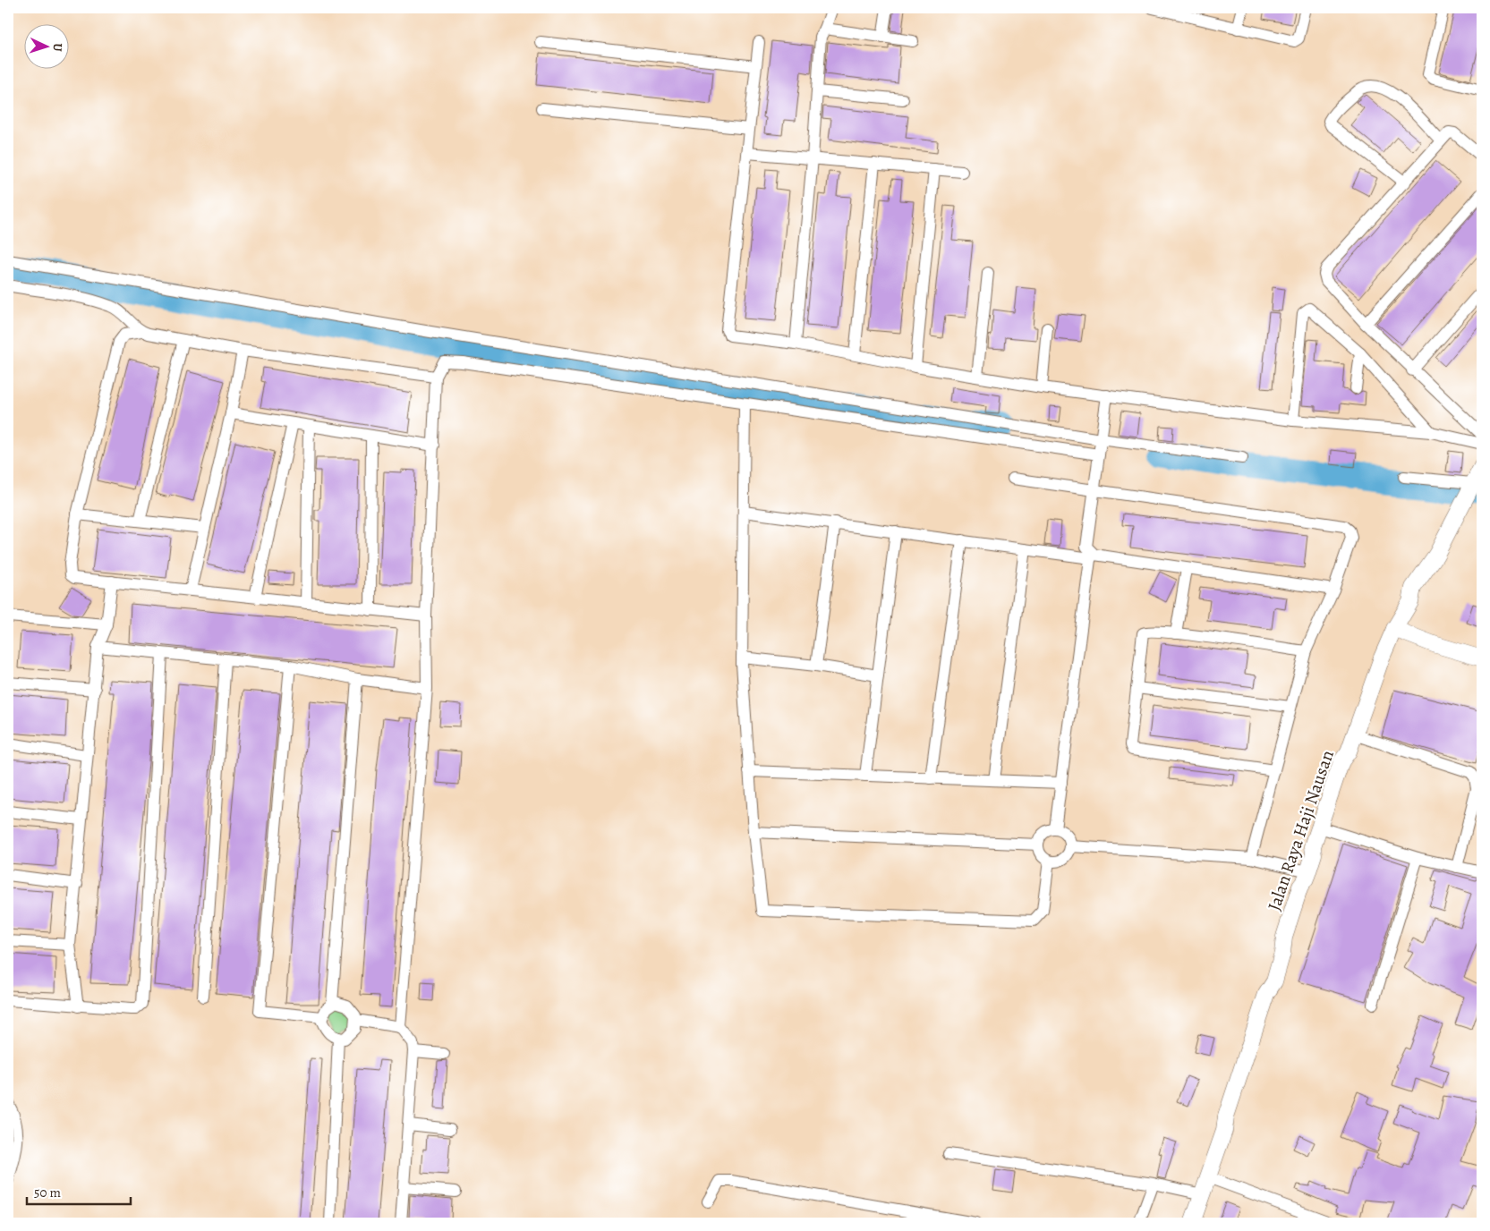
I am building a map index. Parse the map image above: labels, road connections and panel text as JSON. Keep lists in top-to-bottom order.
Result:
{
  "streets": {
    "street": ["Jalan Raya Haji Nausan"]
  },
  "scale_bar": "50 m",
  "north": "right"
}
